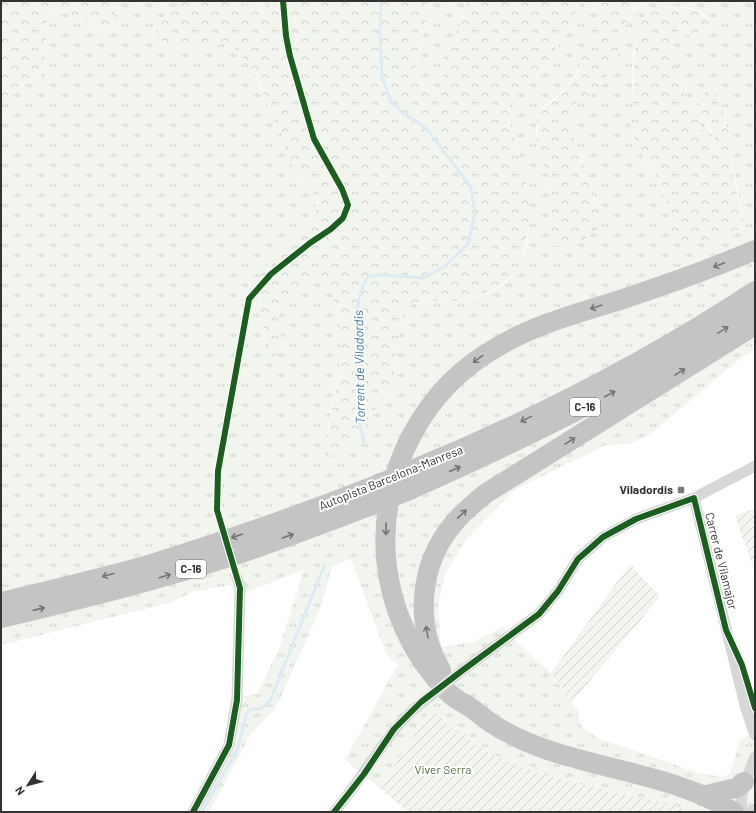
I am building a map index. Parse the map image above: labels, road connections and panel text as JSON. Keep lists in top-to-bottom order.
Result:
{
  "streets": {
    "highway": ["C-16", "Autopista Barcelona-Manresa"],
    "street": ["Carrer de Vilamajor"]
  },
  "water": ["Torrent de Viladordis"],
  "parks": ["Viver Serra"],
  "places": {
    "transit": ["Viladordis"]
  },
  "north": "bottom left"
}
